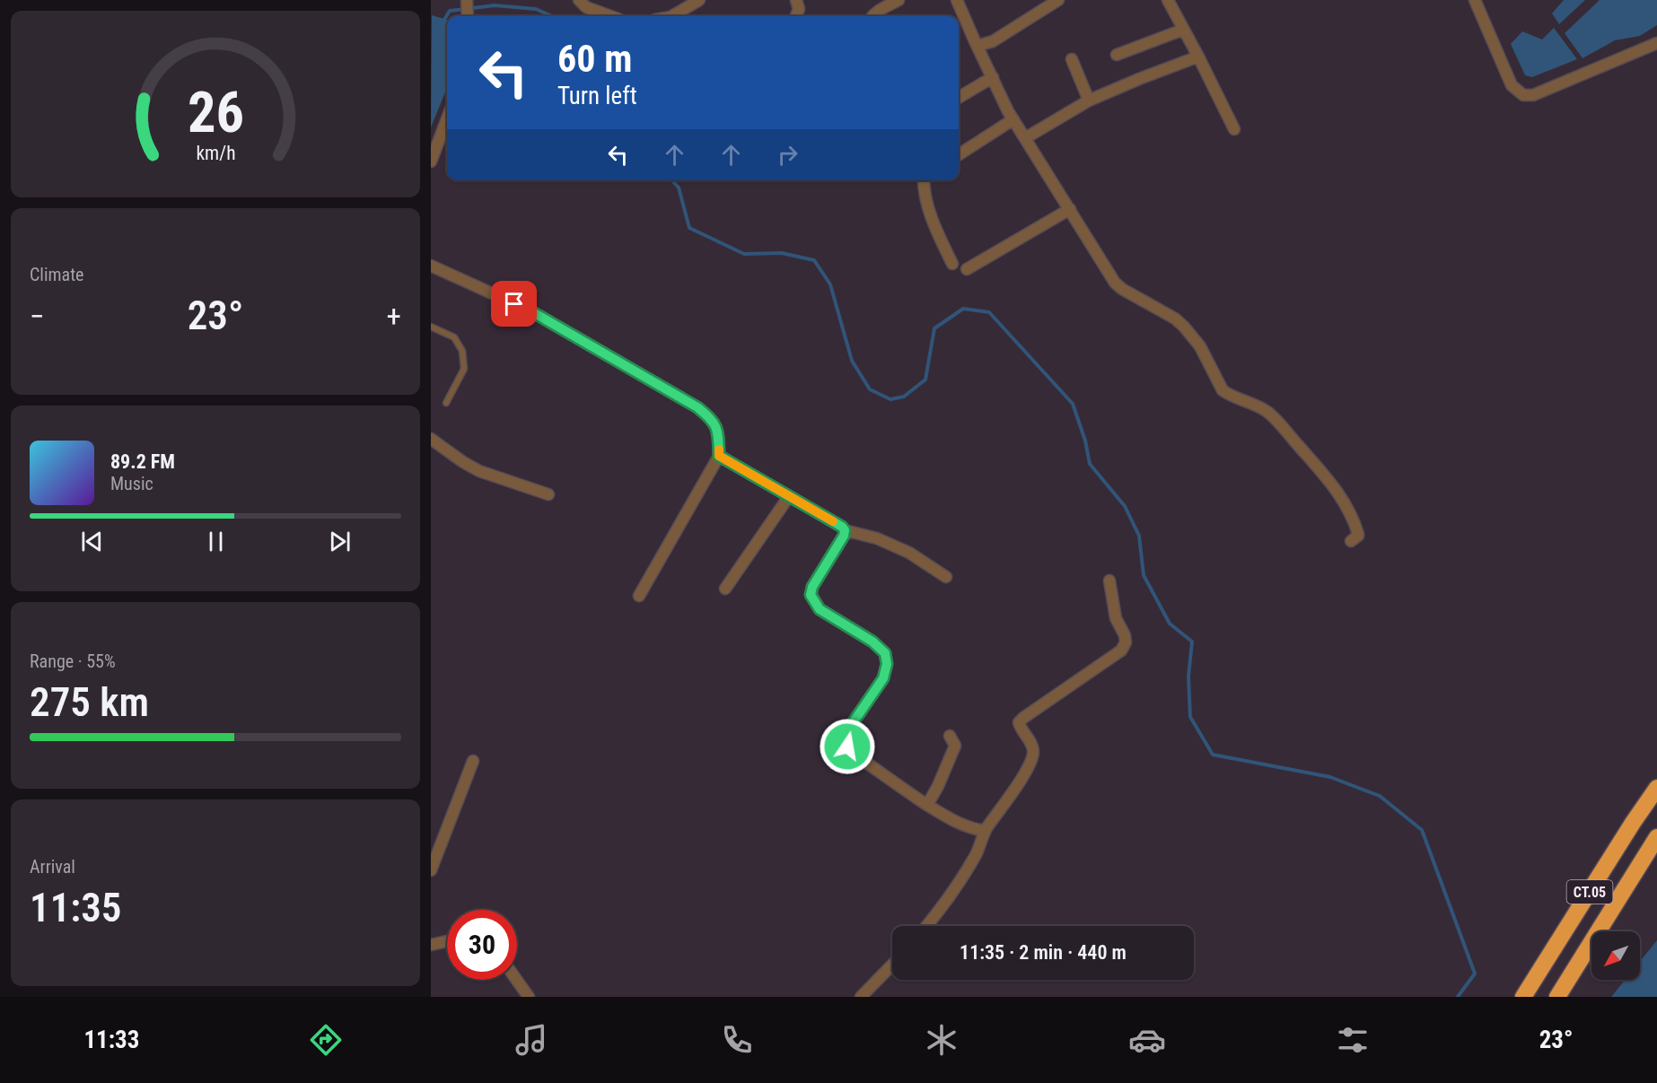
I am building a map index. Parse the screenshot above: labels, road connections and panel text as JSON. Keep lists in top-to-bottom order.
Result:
{
  "streets": {
    "highway": ["CT.05"]
  },
  "north": "bottom left",
  "page": {
    "turn": ["60 m", "Turn left"],
    "tile": [
      "Climate",
      ["Range · 55%", "275 km"],
      ["Arrival", "11:35"]
    ],
    "heat": ["−", "23°", "+"],
    "song": ["89.2 FM", "Music"],
    "limit": "30",
    "trip": "11:35 · 2 min · 440 m",
    "tabs": ["11:33", "23°"],
    "gauge": ["26", "km/h"]
  }
}
